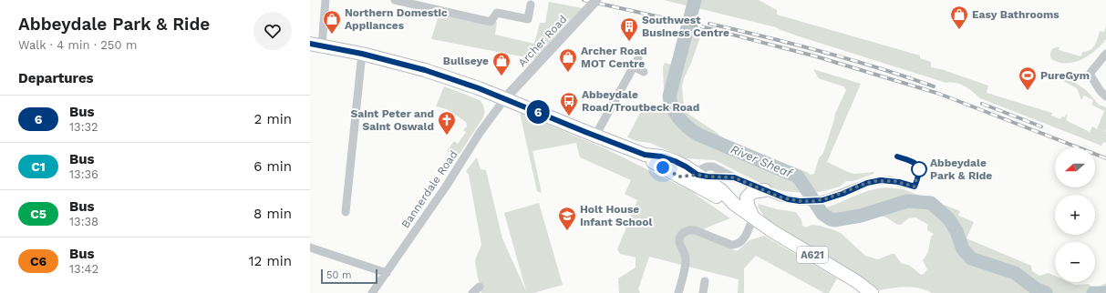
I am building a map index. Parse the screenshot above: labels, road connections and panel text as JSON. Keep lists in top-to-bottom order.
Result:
{
  "streets": {
    "main road": ["A621"],
    "street": ["Archer Road", "Bannerdale Road"]
  },
  "crossings": [
    ["Archer Road", "Bannerdale Road"],
    ["Archer Road", "A621"],
    ["Bannerdale Road", "A621"]
  ],
  "water": ["River Sheaf"],
  "places": {
    "shop": [
      "Easy Bathrooms",
      "Northern Domestic Appliances",
      "Archer Road MOT Centre",
      "Bullseye"
    ],
    "building": ["Southwest Business Centre"],
    "sports": ["PureGym"],
    "bus stop": ["Abbeydale Road/Troutbeck Road"],
    "church": ["Saint Peter and Saint Oswald"],
    "other": ["Abbeydale Park & Ride"],
    "school or university": ["Holt House Infant School"]
  },
  "lines": ["bus line 6"],
  "scale_bar": "50 m",
  "north": "left",
  "page": {
    "heading": [
      ["Abbeydale Park & Ride", "Walk · 4 min · 250 m"],
      "Departures"
    ],
    "on_map": "6",
    "list": [
      {
        "mark": "6",
        "name": "Bus",
        "note": "13:32",
        "value": "2 min"
      },
      {
        "mark": "C1",
        "name": "Bus",
        "note": "13:36",
        "value": "6 min"
      },
      {
        "mark": "C5",
        "name": "Bus",
        "note": "13:38",
        "value": "8 min"
      },
      {
        "mark": "C6",
        "name": "Bus",
        "note": "13:42",
        "value": "12 min"
      }
    ],
    "map_buttons": ["+", "−"],
    "scale": "50 m"
  }
}
